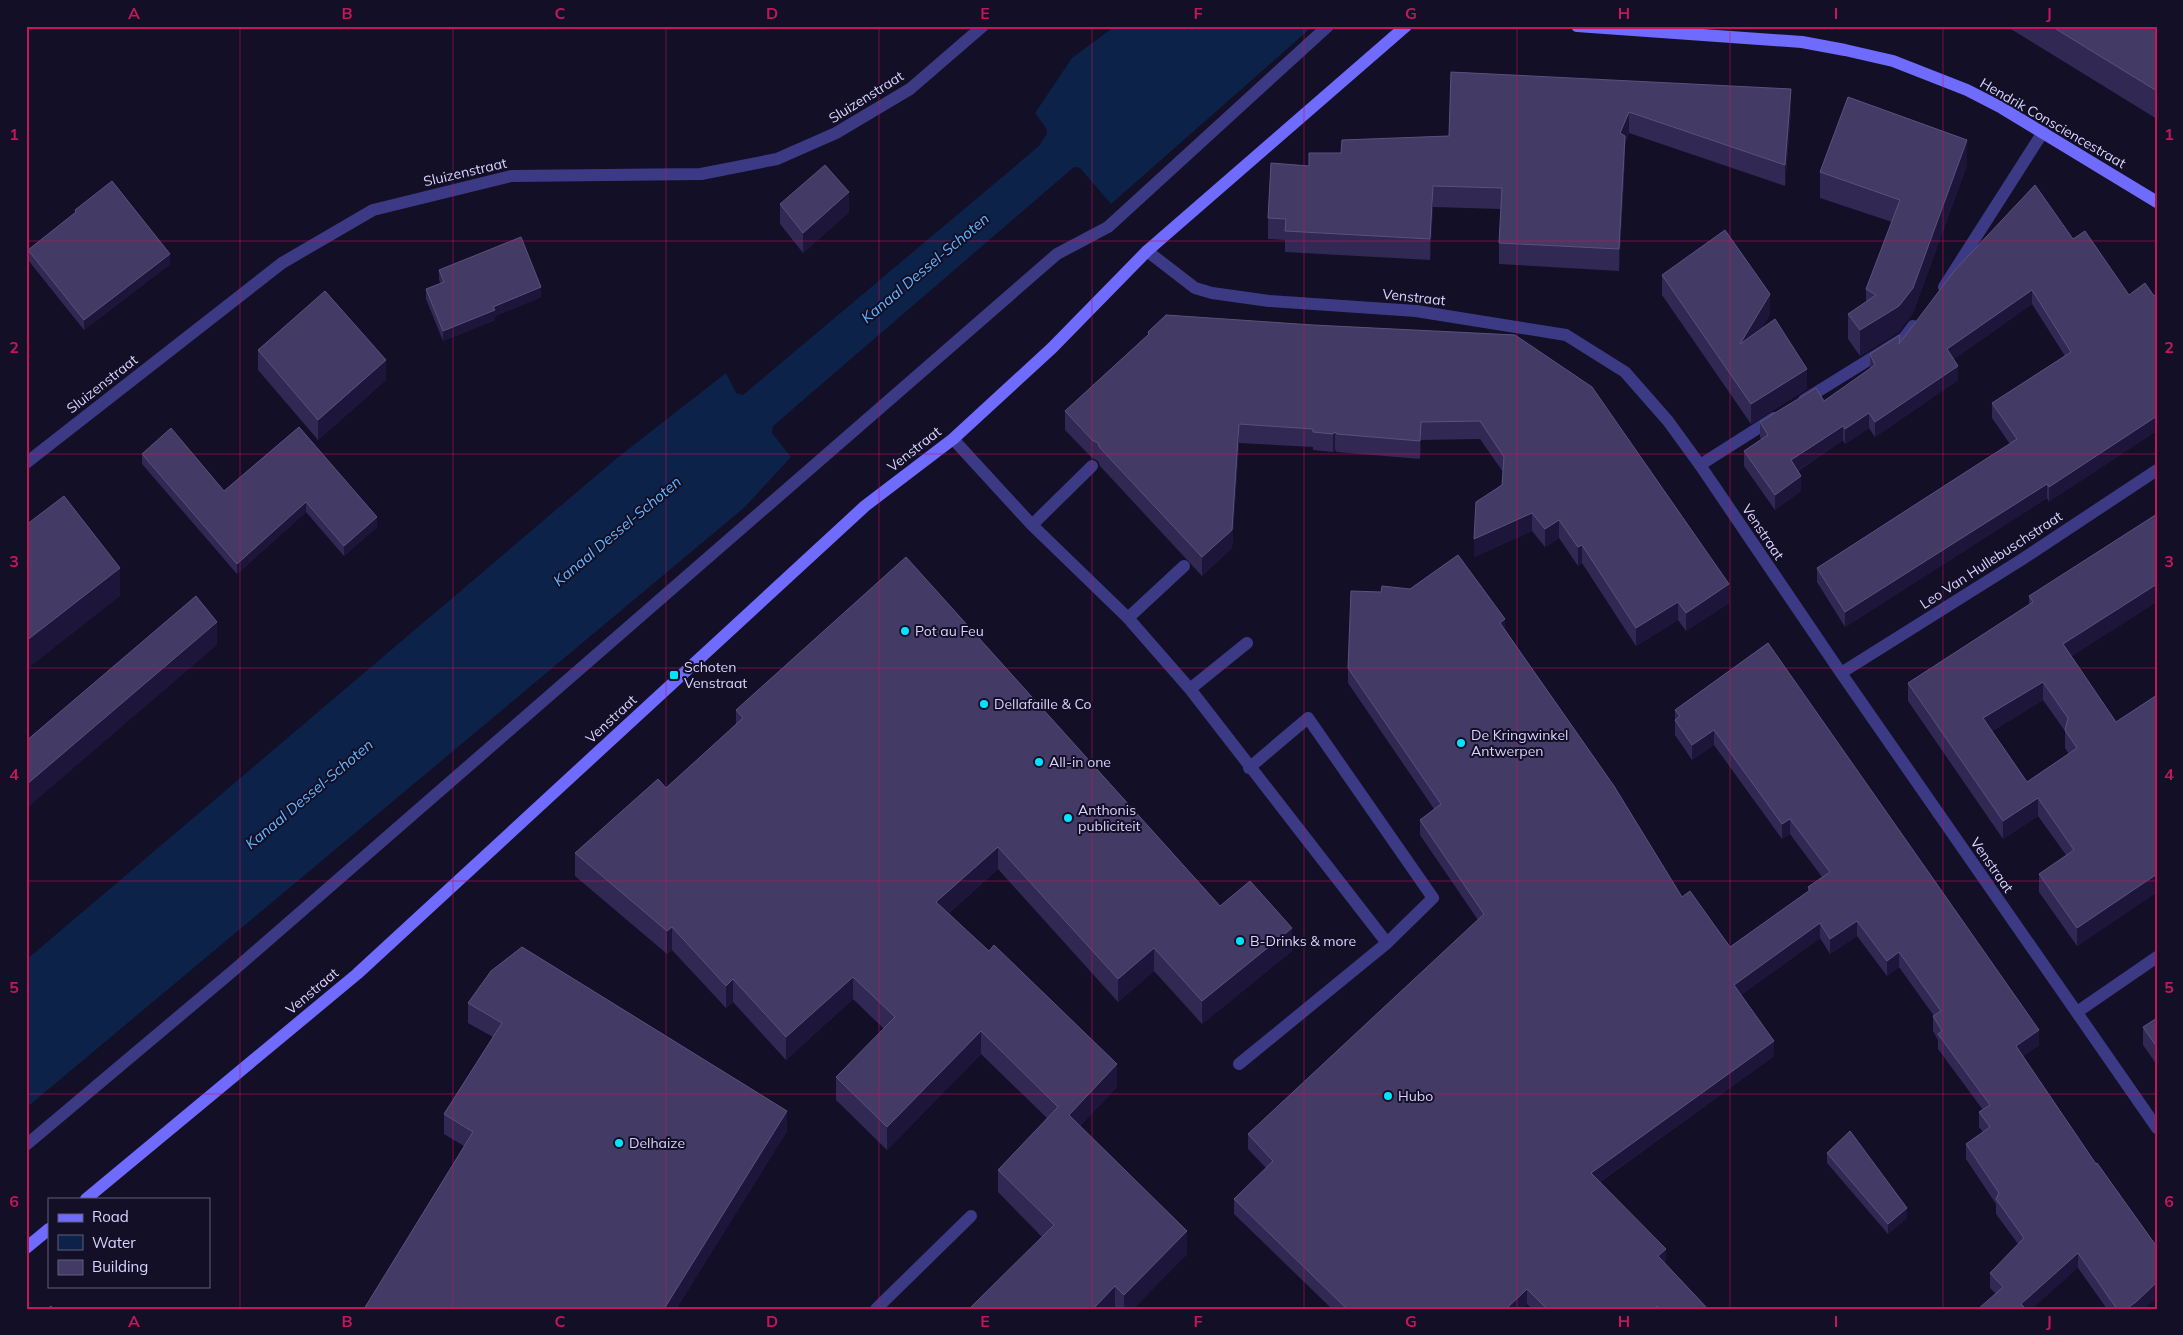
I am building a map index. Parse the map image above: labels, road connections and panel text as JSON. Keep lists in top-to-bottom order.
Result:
{
  "streets": {
    "street": [
      "Sluizenstraat",
      "Hendrik Consciencestraat",
      "Venstraat",
      "Leo Van Hullebuschstraat"
    ]
  },
  "crossings": [
    ["Venstraat", "Leo Van Hullebuschstraat"]
  ],
  "water": ["Kanaal Dessel-Schoten"],
  "places": {
    "other": [
      "Pot au Feu",
      "Dellafaille & Co",
      "De Kringwinkel Antwerpen",
      "All-in one",
      "Anthonis publiciteit",
      "B-Drinks & more",
      "Hubo",
      "Delhaize"
    ],
    "transit": ["Schoten Venstraat"]
  },
  "legend": ["Road", "Water", "Building"],
  "grid": {
    "columns": [
      "A",
      "B",
      "C",
      "D",
      "E",
      "F",
      "G",
      "H",
      "I",
      "J"
    ],
    "rows": [
      "1",
      "2",
      "3",
      "4",
      "5",
      "6"
    ]
  }
}
